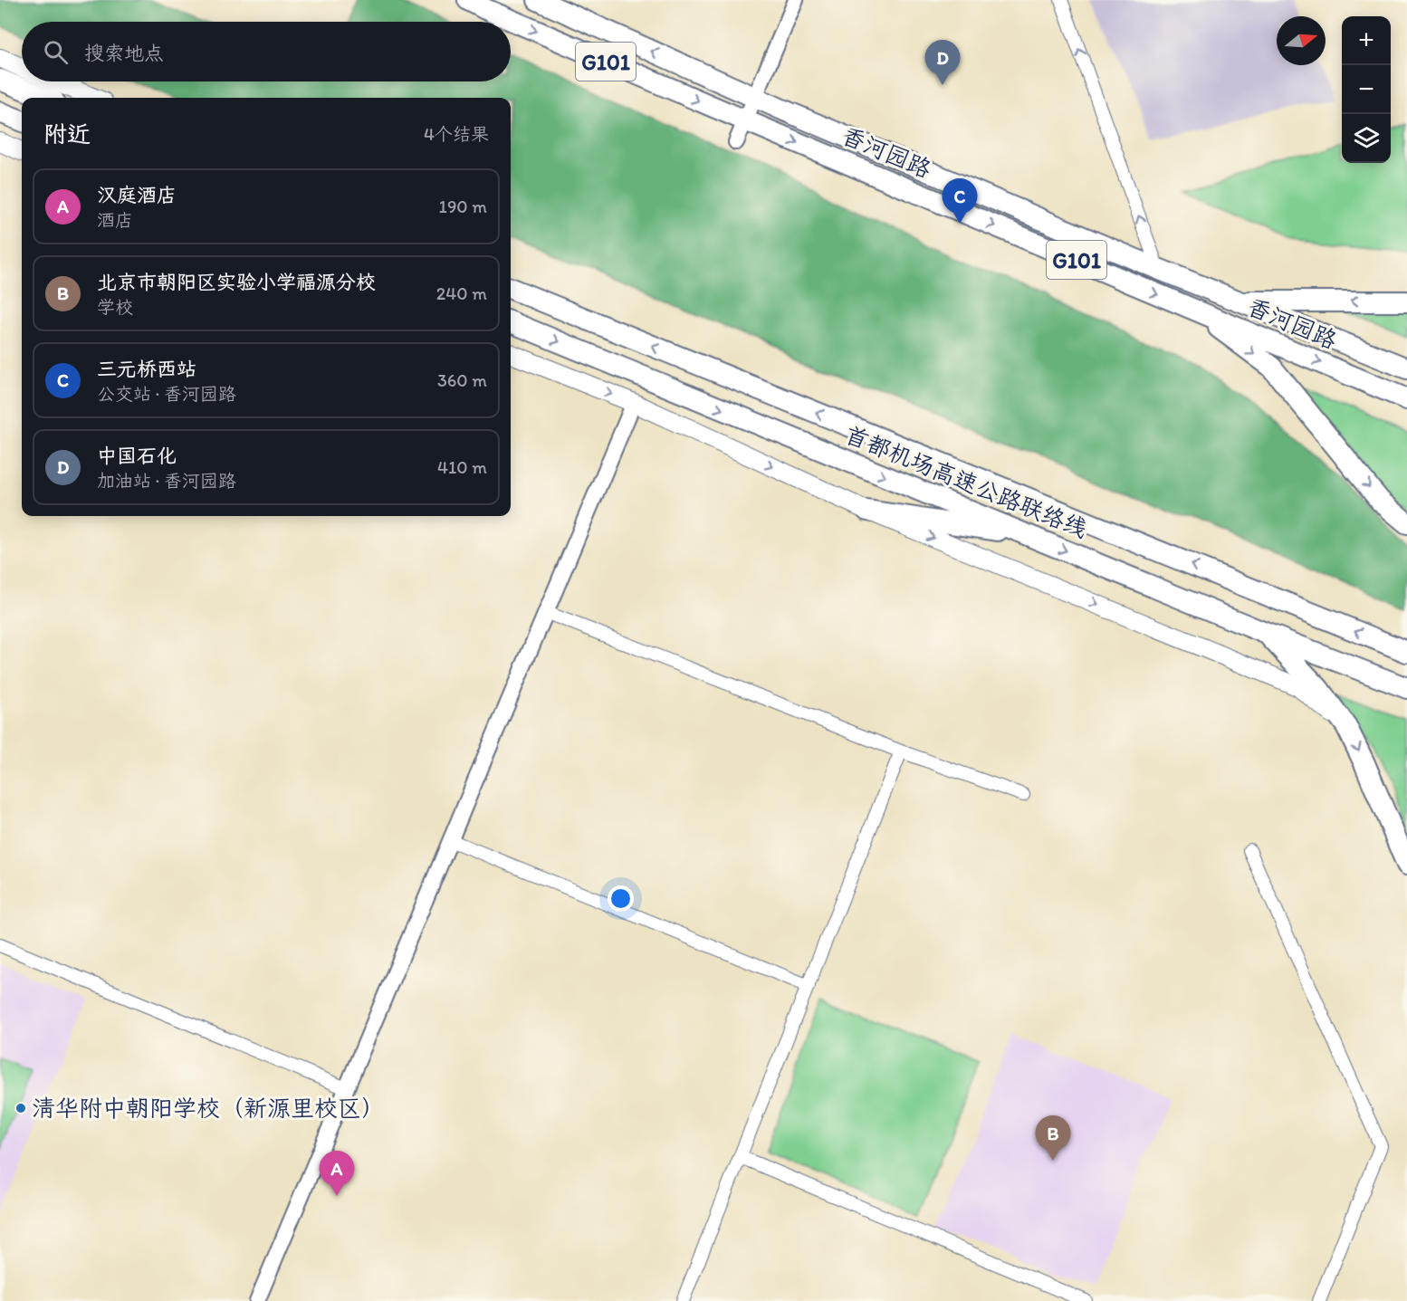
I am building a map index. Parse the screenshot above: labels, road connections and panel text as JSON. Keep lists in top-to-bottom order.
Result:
{
  "streets": {
    "highway": ["G101", "香河园路", "首都机场高速公路联络线"]
  },
  "places": ["清华附中朝阳学校（新源里校区）"],
  "north": "right",
  "page": {
    "map_buttons": ["+", "−"],
    "search": "搜索地点",
    "pins": [
      "D",
      "C",
      "B",
      "A"
    ],
    "heading": ["附近", "4个结果"],
    "list": [
      {
        "mark": "A",
        "name": "汉庭酒店",
        "note": "酒店",
        "value": "190 m"
      },
      {
        "mark": "B",
        "name": "北京市朝阳区实验小学福源分校",
        "note": "学校",
        "value": "240 m"
      },
      {
        "mark": "C",
        "name": "三元桥西站",
        "note": "公交站 · 香河园路",
        "value": "360 m"
      },
      {
        "mark": "D",
        "name": "中国石化",
        "note": "加油站 · 香河园路",
        "value": "410 m"
      }
    ]
  }
}
